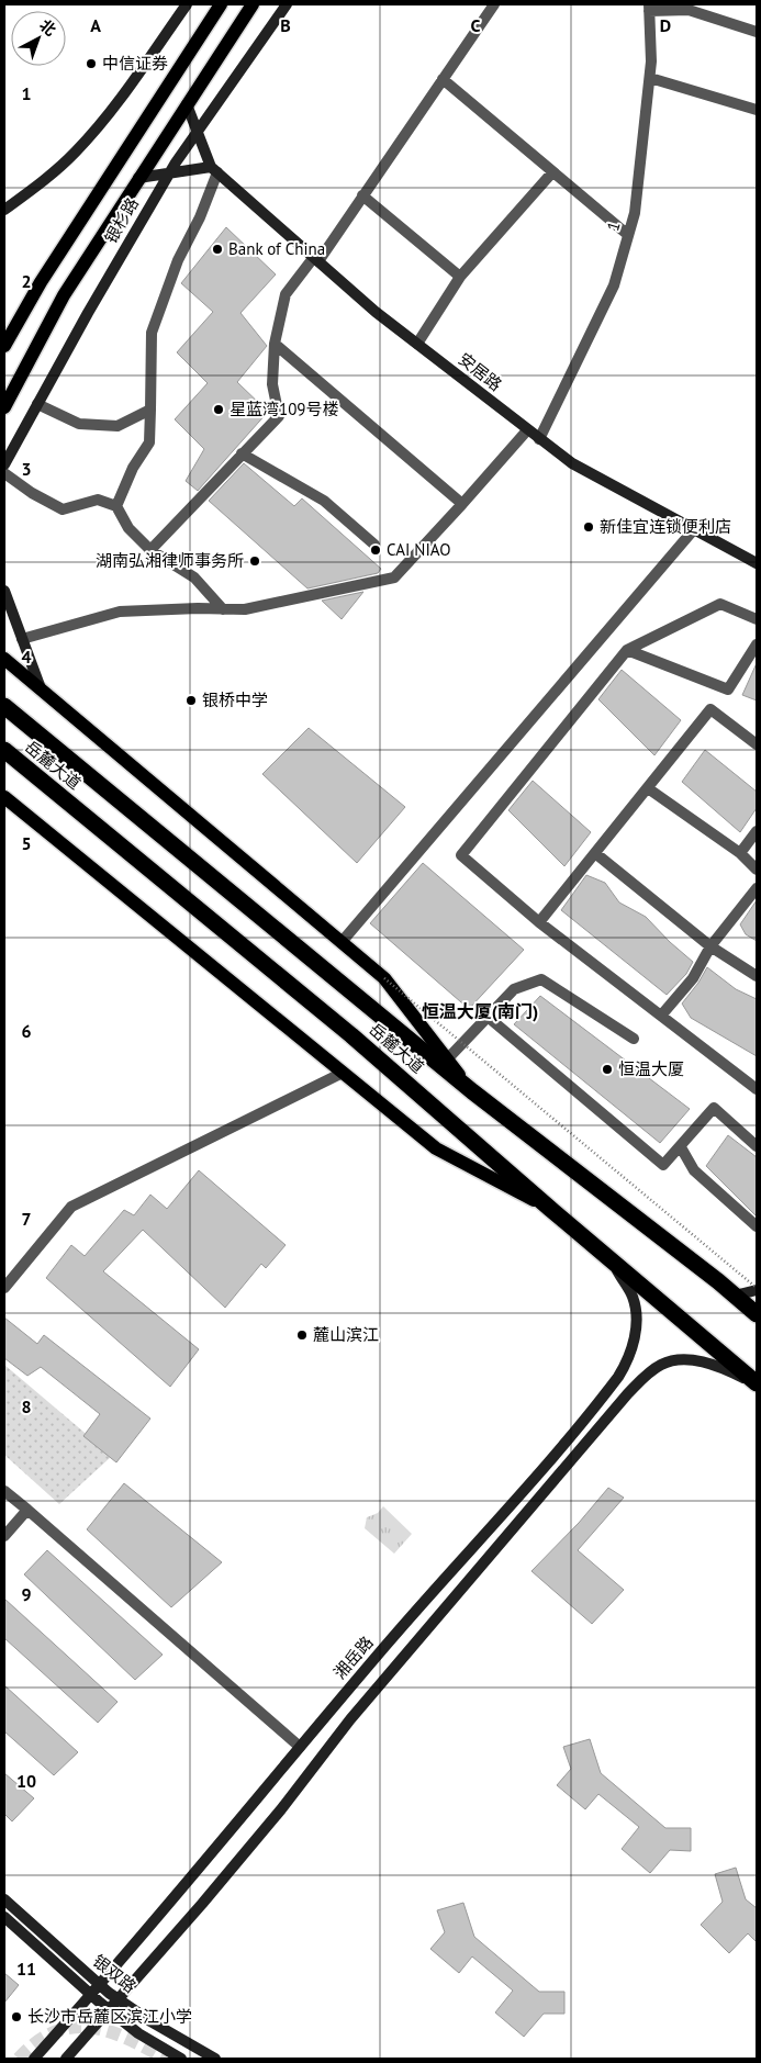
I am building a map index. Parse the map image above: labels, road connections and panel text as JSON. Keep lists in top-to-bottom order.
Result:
{
  "streets": {
    "highway": ["岳麓大道"],
    "main road": [
      "银杉路",
      "安居路",
      "湘岳路",
      "银双路"
    ],
    "street": ["1"]
  },
  "crossings": [
    ["1", "安居路"],
    ["岳麓大道", "湘岳路"],
    ["湘岳路", "银双路"]
  ],
  "districts": ["恒温大厦(南门)"],
  "places": [
    "中信证券",
    "Bank of China",
    "星蓝湾109号楼",
    "新佳宜连锁便利店",
    "CAI NIAO",
    "湖南弘湘律师事务所",
    "银桥中学",
    "恒温大厦",
    "麓山滨江",
    "长沙市岳麓区滨江小学"
  ],
  "north": "top right",
  "grid": {
    "columns": [
      "A",
      "B",
      "C",
      "D"
    ],
    "rows": [
      "1",
      "2",
      "3",
      "4",
      "5",
      "6",
      "7",
      "8",
      "9",
      "10",
      "11"
    ]
  }
}
